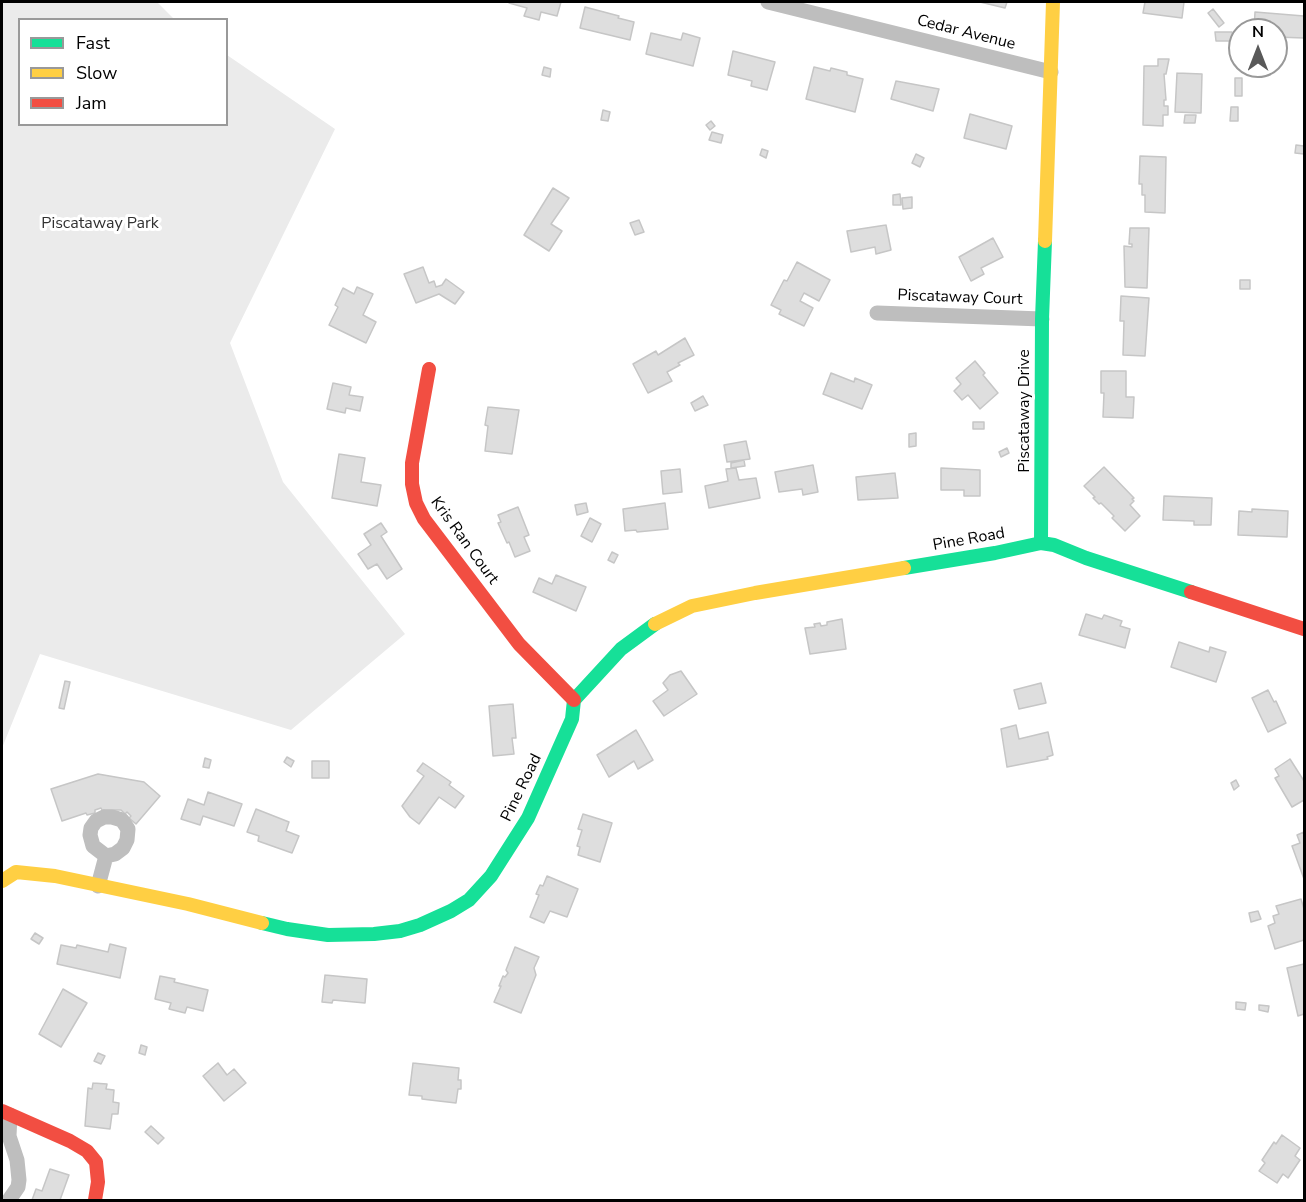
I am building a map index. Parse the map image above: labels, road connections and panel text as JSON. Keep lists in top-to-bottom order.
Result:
{
  "streets": {
    "street": [
      "Cedar Avenue",
      "Piscataway Court",
      "Piscataway Drive",
      "Pine Road",
      "Kris Ran Court"
    ]
  },
  "crossings": [
    ["Cedar Avenue", "Piscataway Drive"],
    ["Piscataway Court", "Piscataway Drive"],
    ["Piscataway Drive", "Pine Road"],
    ["Pine Road", "Kris Ran Court"]
  ],
  "parks": ["Piscataway Park"],
  "legend": ["Fast", "Slow", "Jam"],
  "north": "top"
}
